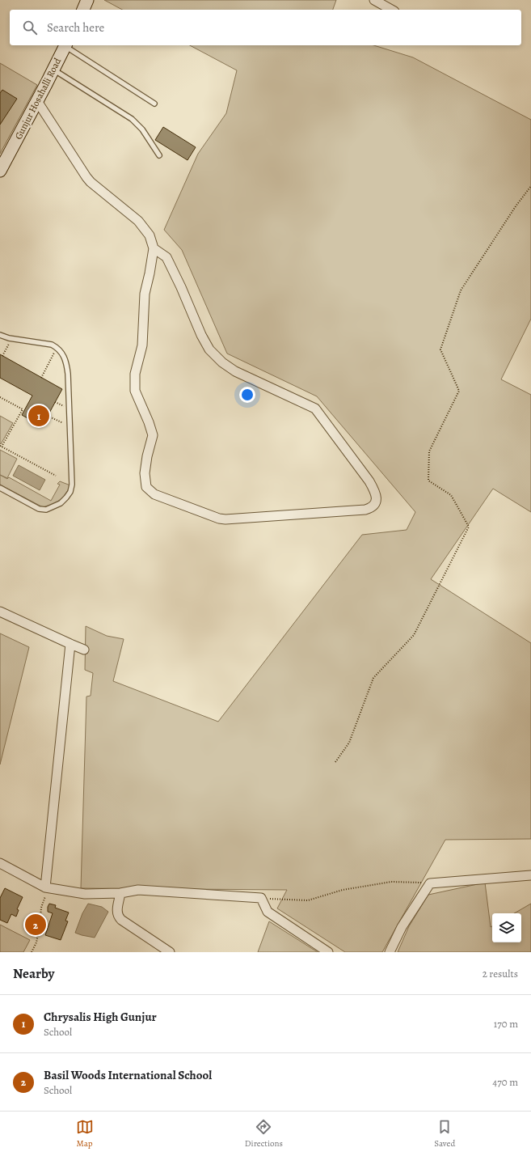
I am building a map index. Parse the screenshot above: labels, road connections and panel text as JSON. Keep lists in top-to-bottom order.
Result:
{
  "streets": {
    "street": ["Gunjur Hosahalli Road"]
  },
  "page": {
    "search": "Search here",
    "pins": ["1", "2"],
    "heading": ["Nearby", "2 results"],
    "list": [
      {
        "mark": "1",
        "name": "Chrysalis High Gunjur",
        "note": "School",
        "value": "170 m"
      },
      {
        "mark": "2",
        "name": "Basil Woods International School",
        "note": "School",
        "value": "470 m"
      }
    ],
    "nav": ["Map", "Directions", "Saved"]
  }
}
